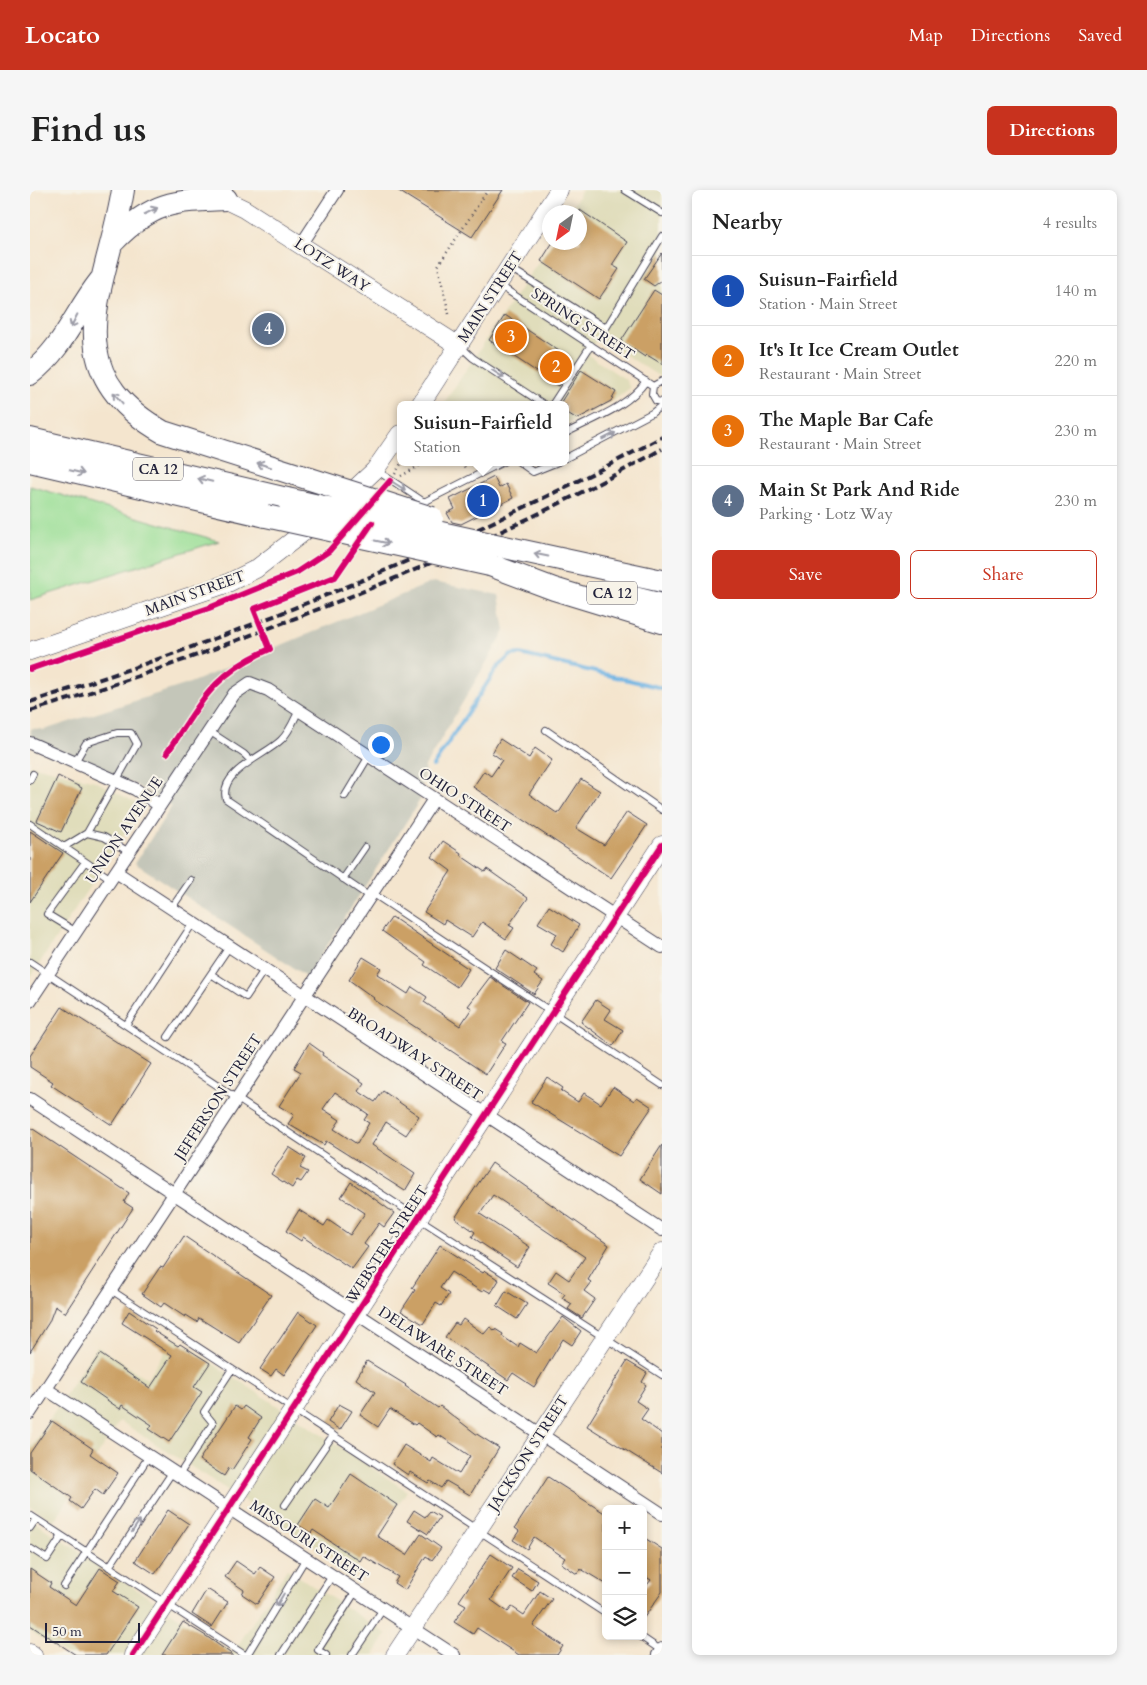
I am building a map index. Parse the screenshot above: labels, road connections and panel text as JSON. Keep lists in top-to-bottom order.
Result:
{
  "streets": {
    "highway": ["CA 12"],
    "street": [
      "LOTZ WAY",
      "MAIN STREET",
      "OHIO STREET",
      "UNION AVENUE",
      "BROADWAY STREET",
      "JEFFERSON STREET",
      "WEBSTER STREET",
      "DELAWARE STREET",
      "JACKSON STREET",
      "MISSOURI STREET"
    ],
    "lane": ["SPRING STREET"]
  },
  "crossings": [
    ["LOTZ WAY", "MAIN STREET"],
    ["MAIN STREET", "SPRING STREET"],
    ["OHIO STREET", "UNION AVENUE"],
    ["OHIO STREET", "JEFFERSON STREET"],
    ["OHIO STREET", "WEBSTER STREET"],
    ["UNION AVENUE", "BROADWAY STREET"],
    ["BROADWAY STREET", "JEFFERSON STREET"],
    ["BROADWAY STREET", "WEBSTER STREET"],
    ["JEFFERSON STREET", "DELAWARE STREET"],
    ["JEFFERSON STREET", "MISSOURI STREET"],
    ["WEBSTER STREET", "DELAWARE STREET"],
    ["WEBSTER STREET", "MISSOURI STREET"],
    ["DELAWARE STREET", "JACKSON STREET"],
    ["JACKSON STREET", "MISSOURI STREET"]
  ],
  "scale_bar": "50 m",
  "north": "bottom left",
  "page": {
    "header": "Locato",
    "nav": ["Map", "Directions", "Saved"],
    "title": "Find us",
    "buttons": [
      "Directions",
      ["Save", "Share"]
    ],
    "heading": ["Nearby", "4 results"],
    "list": [
      {
        "mark": "1",
        "name": "Suisun-Fairfield",
        "note": "Station · Main Street",
        "value": "140 m"
      },
      {
        "mark": "2",
        "name": "It's It Ice Cream Outlet",
        "note": "Restaurant · Main Street",
        "value": "220 m"
      },
      {
        "mark": "3",
        "name": "The Maple Bar Cafe",
        "note": "Restaurant · Main Street",
        "value": "230 m"
      },
      {
        "mark": "4",
        "name": "Main St Park And Ride",
        "note": "Parking · Lotz Way",
        "value": "230 m"
      }
    ],
    "pins": [
      "4",
      "3",
      "2",
      "1"
    ],
    "popup": ["Suisun-Fairfield", "Station"],
    "map_buttons": ["+", "−"],
    "scale": "50 m"
  }
}
